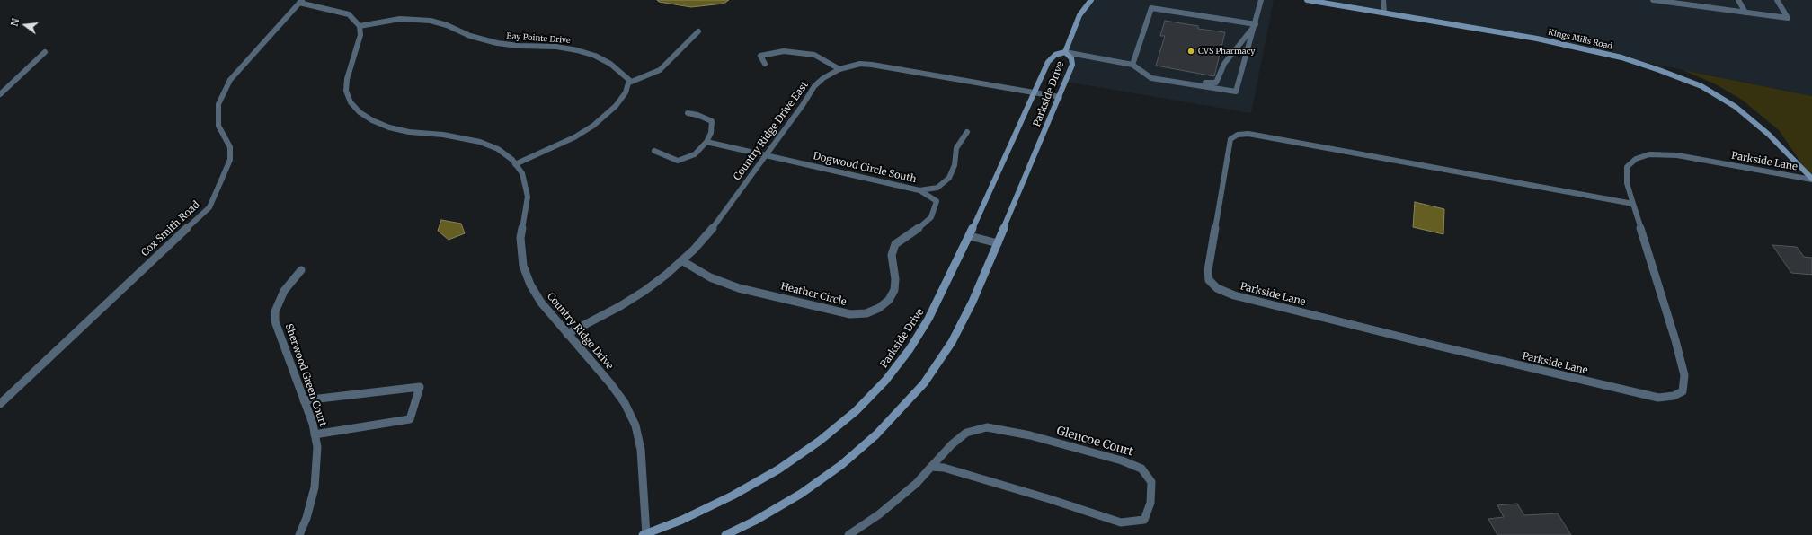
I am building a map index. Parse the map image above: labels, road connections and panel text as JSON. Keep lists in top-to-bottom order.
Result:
{
  "streets": {
    "street": [
      "Bay Pointe Drive",
      "Kings Mills Road",
      "Parkside Drive",
      "Country Ridge Drive East",
      "Parkside Lane",
      "Dogwood Circle South",
      "Cox Smith Road",
      "Heather Circle",
      "Country Ridge Drive",
      "Sherwood Green Court",
      "Glencoe Court"
    ]
  },
  "crossings": [
    ["Bay Pointe Drive", "Country Ridge Drive"],
    ["Kings Mills Road", "Parkside Lane"],
    ["Parkside Drive", "Country Ridge Drive East"],
    ["Parkside Drive", "Country Ridge Drive"],
    ["Country Ridge Drive East", "Dogwood Circle South"],
    ["Country Ridge Drive East", "Heather Circle"],
    ["Country Ridge Drive East", "Country Ridge Drive"],
    ["Dogwood Circle South", "Heather Circle"]
  ],
  "places": ["CVS Pharmacy"],
  "north": "left"
}
